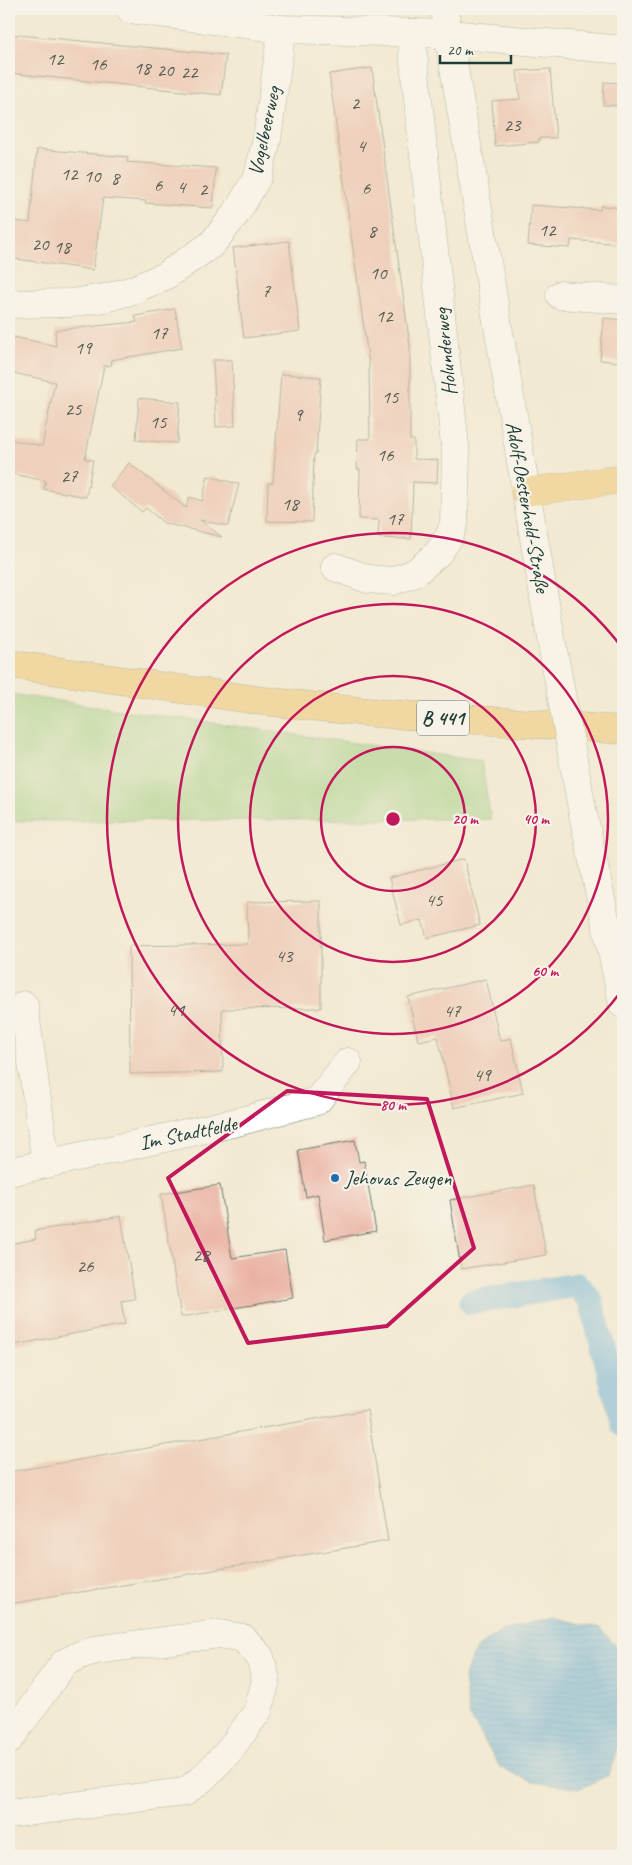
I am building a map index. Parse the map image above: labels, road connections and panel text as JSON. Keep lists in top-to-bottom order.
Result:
{
  "streets": {
    "main road": ["B 441"],
    "street": [
      "Vogelbeerweg",
      "Holunderweg",
      "Adolf-Oesterheld-Straße",
      "Im Stadtfelde"
    ]
  },
  "places": ["Jehovas Zeugen"],
  "house_numbers": [
    "12",
    "16",
    "18",
    "20",
    "22",
    "2",
    "23",
    "4",
    "12",
    "10",
    "8",
    "6",
    "4",
    "6",
    "2",
    "12",
    "8",
    "20",
    "18",
    "10",
    "7",
    "12",
    "17",
    "19",
    "15",
    "25",
    "9",
    "15",
    "16",
    "27",
    "18",
    "17",
    "45",
    "43",
    "41",
    "47",
    "49",
    "28",
    "26"
  ],
  "scale_bar": "20 m",
  "rings": [
    "20 m",
    "40 m",
    "60 m",
    "80 m"
  ]
}
